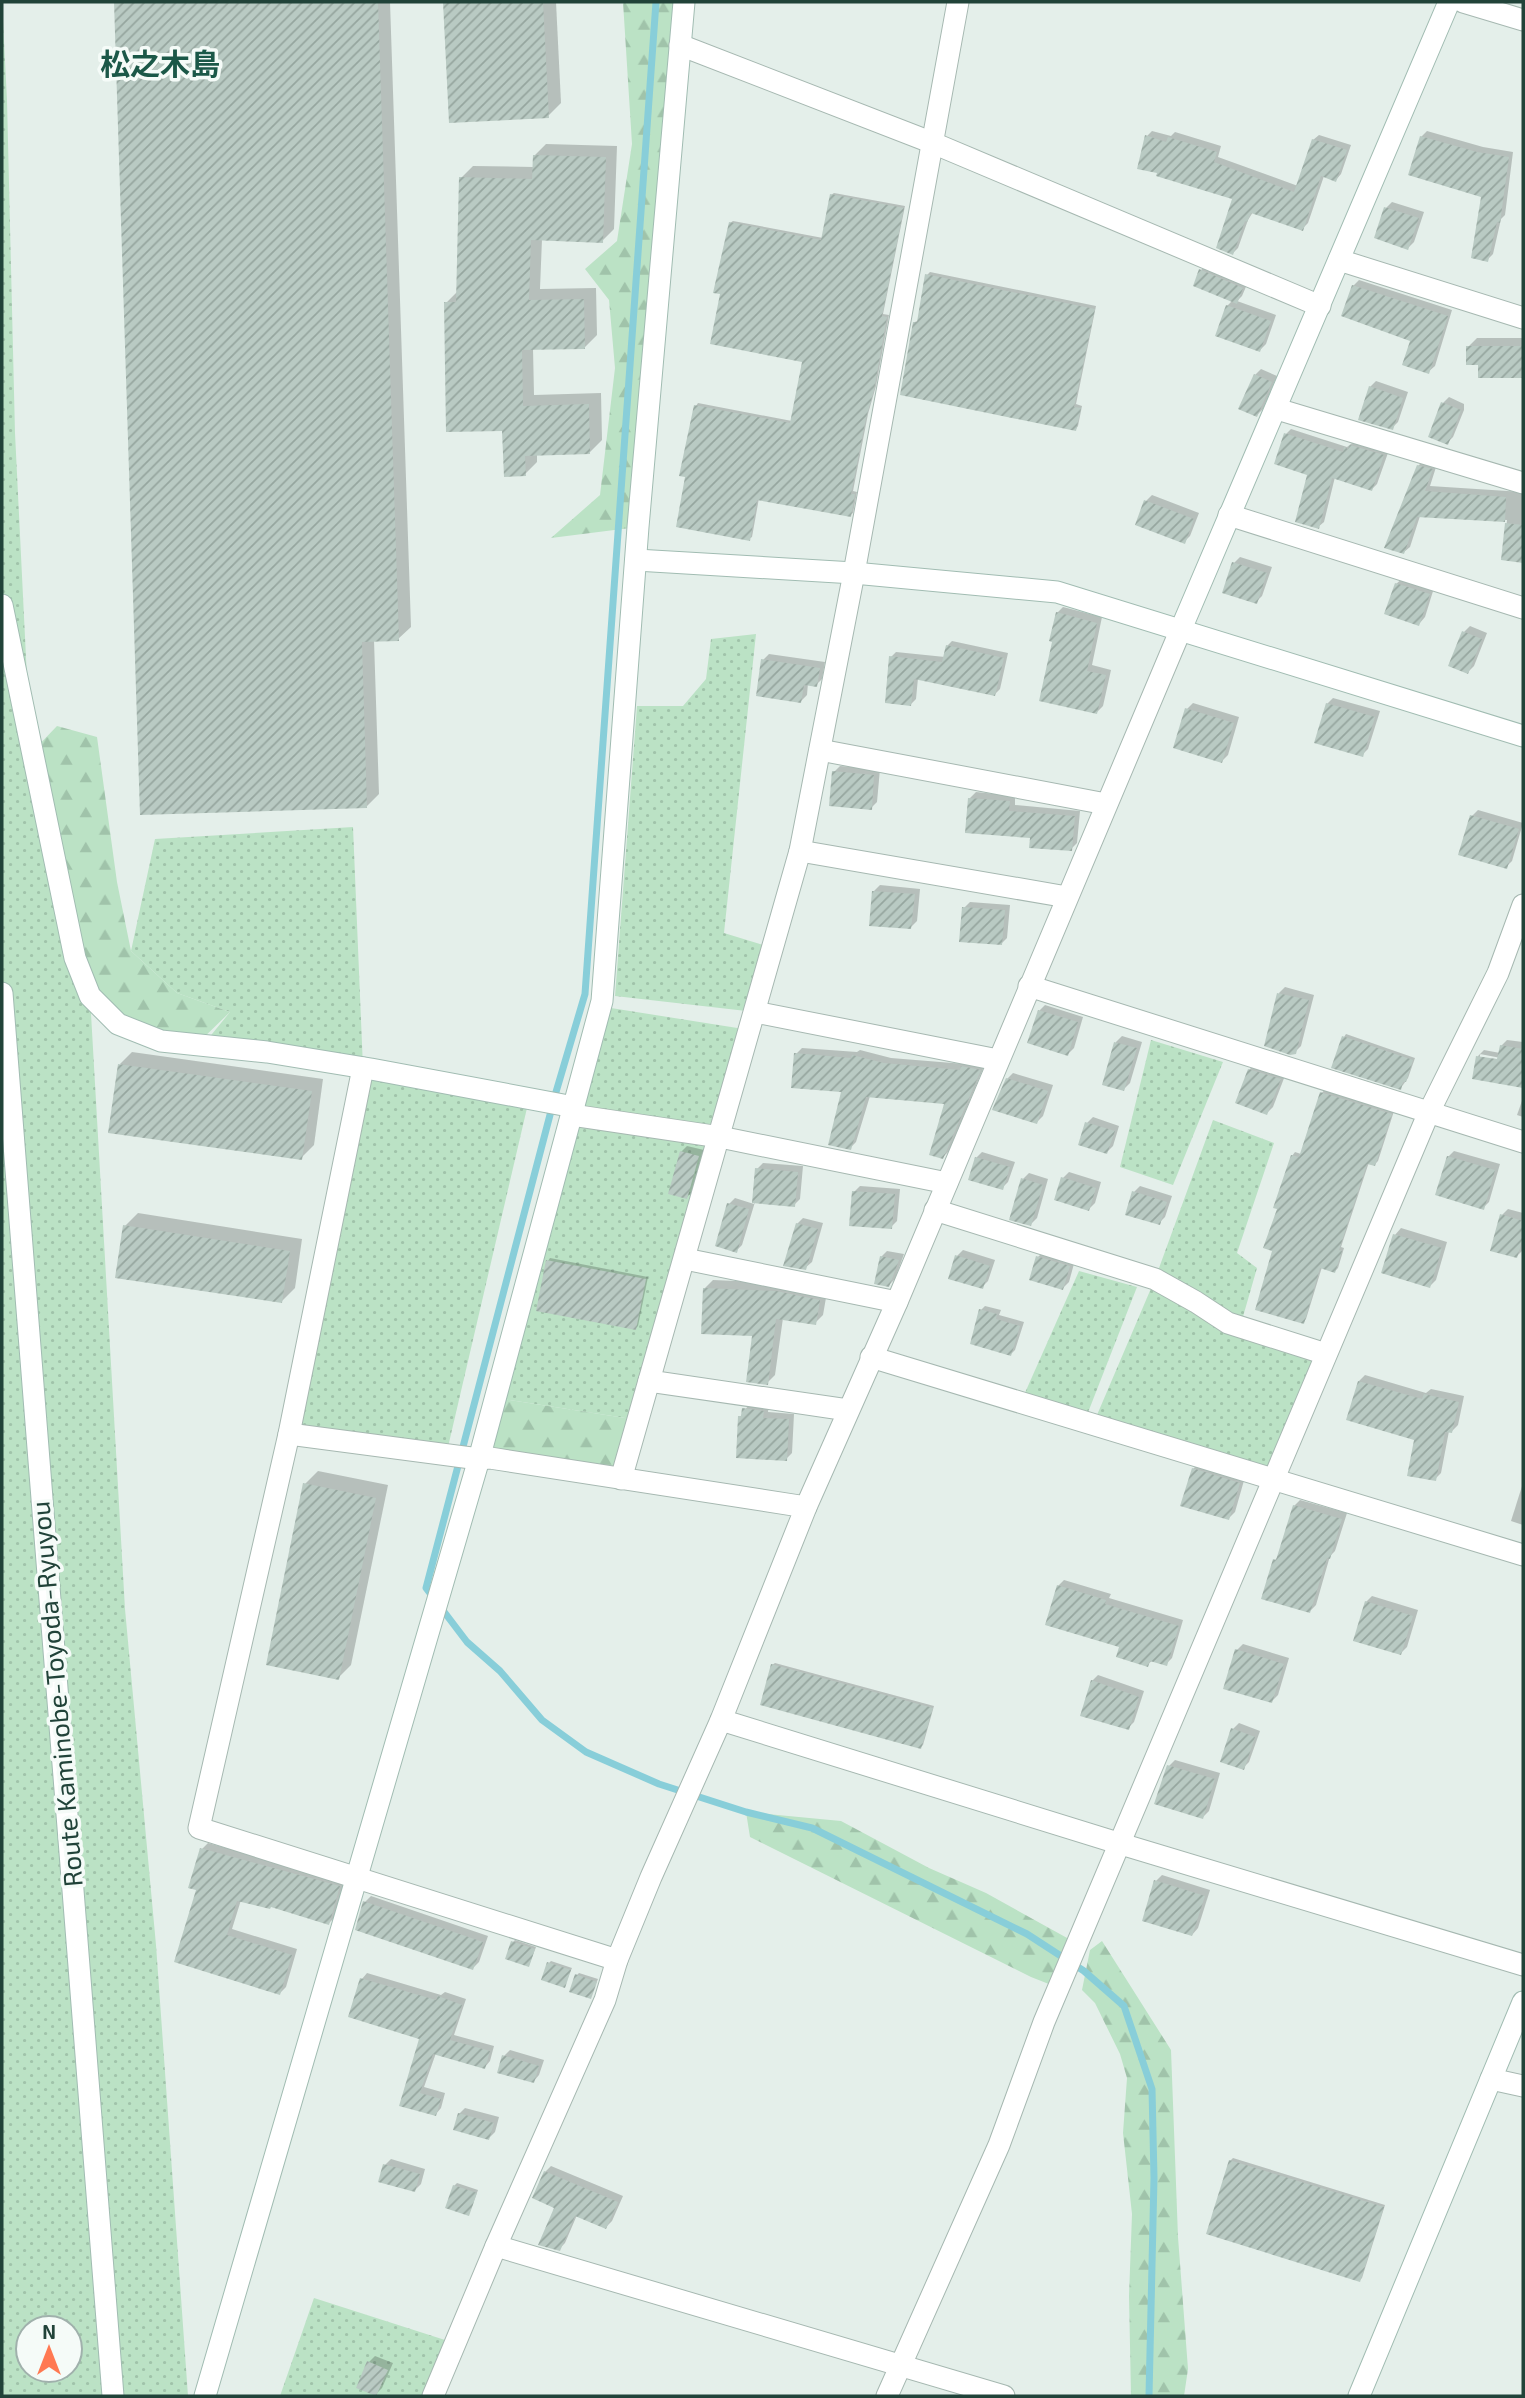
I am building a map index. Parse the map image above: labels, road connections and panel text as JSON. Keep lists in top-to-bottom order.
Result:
{
  "streets": {
    "street": ["Route Kaminobe-Toyoda-Ryuyou"]
  },
  "districts": ["松之木島"],
  "north": "top"
}
